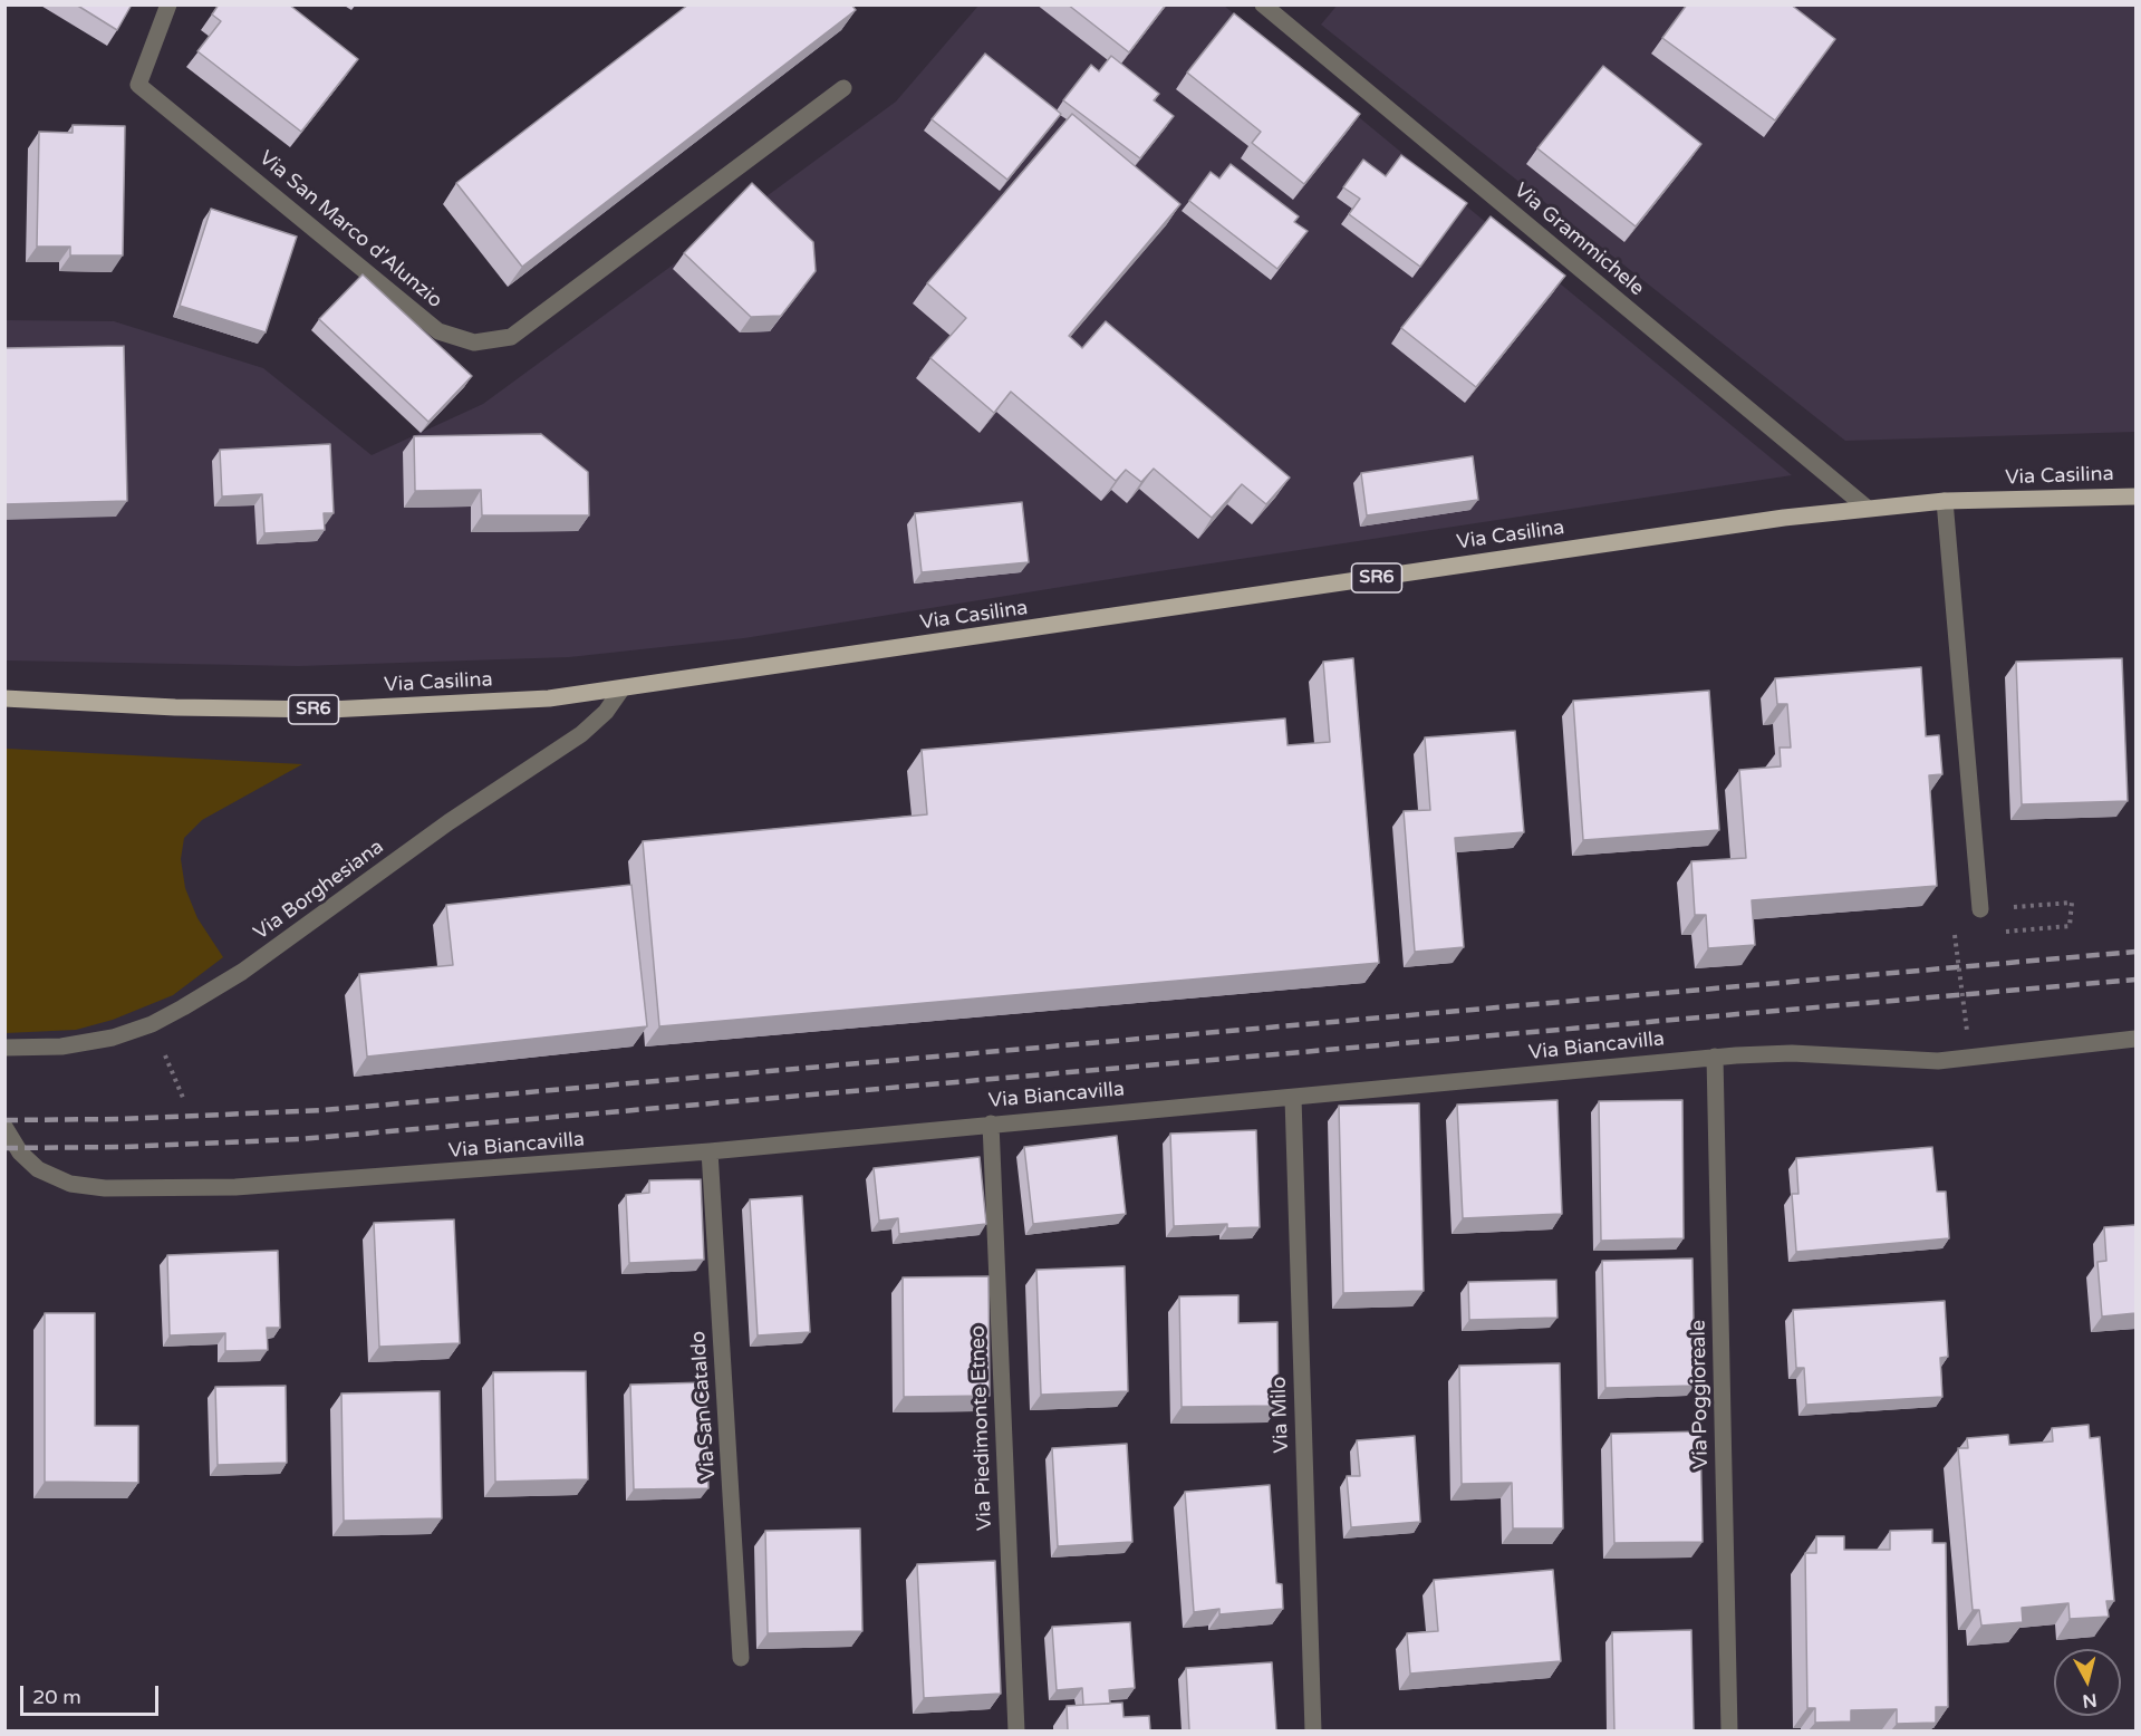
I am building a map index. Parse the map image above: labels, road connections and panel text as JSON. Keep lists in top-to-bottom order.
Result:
{
  "streets": {
    "main road": ["Via Casilina", "SR6"],
    "street": [
      "Via San Marco d'Alunzio",
      "Via Grammichele",
      "Via Borghesiana",
      "Via Biancavilla",
      "Via Poggioreale",
      "Via San Cataldo",
      "Via Milo",
      "Via Piedimonte Etneo"
    ]
  },
  "crossings": [
    ["Via Grammichele", "Via Casilina"],
    ["Via Casilina", "Via Borghesiana"],
    ["Via Biancavilla", "Via Poggioreale"],
    ["Via Biancavilla", "Via San Cataldo"],
    ["Via Biancavilla", "Via Milo"],
    ["Via Biancavilla", "Via Piedimonte Etneo"]
  ],
  "scale_bar": "20 m",
  "north": "bottom"
}
